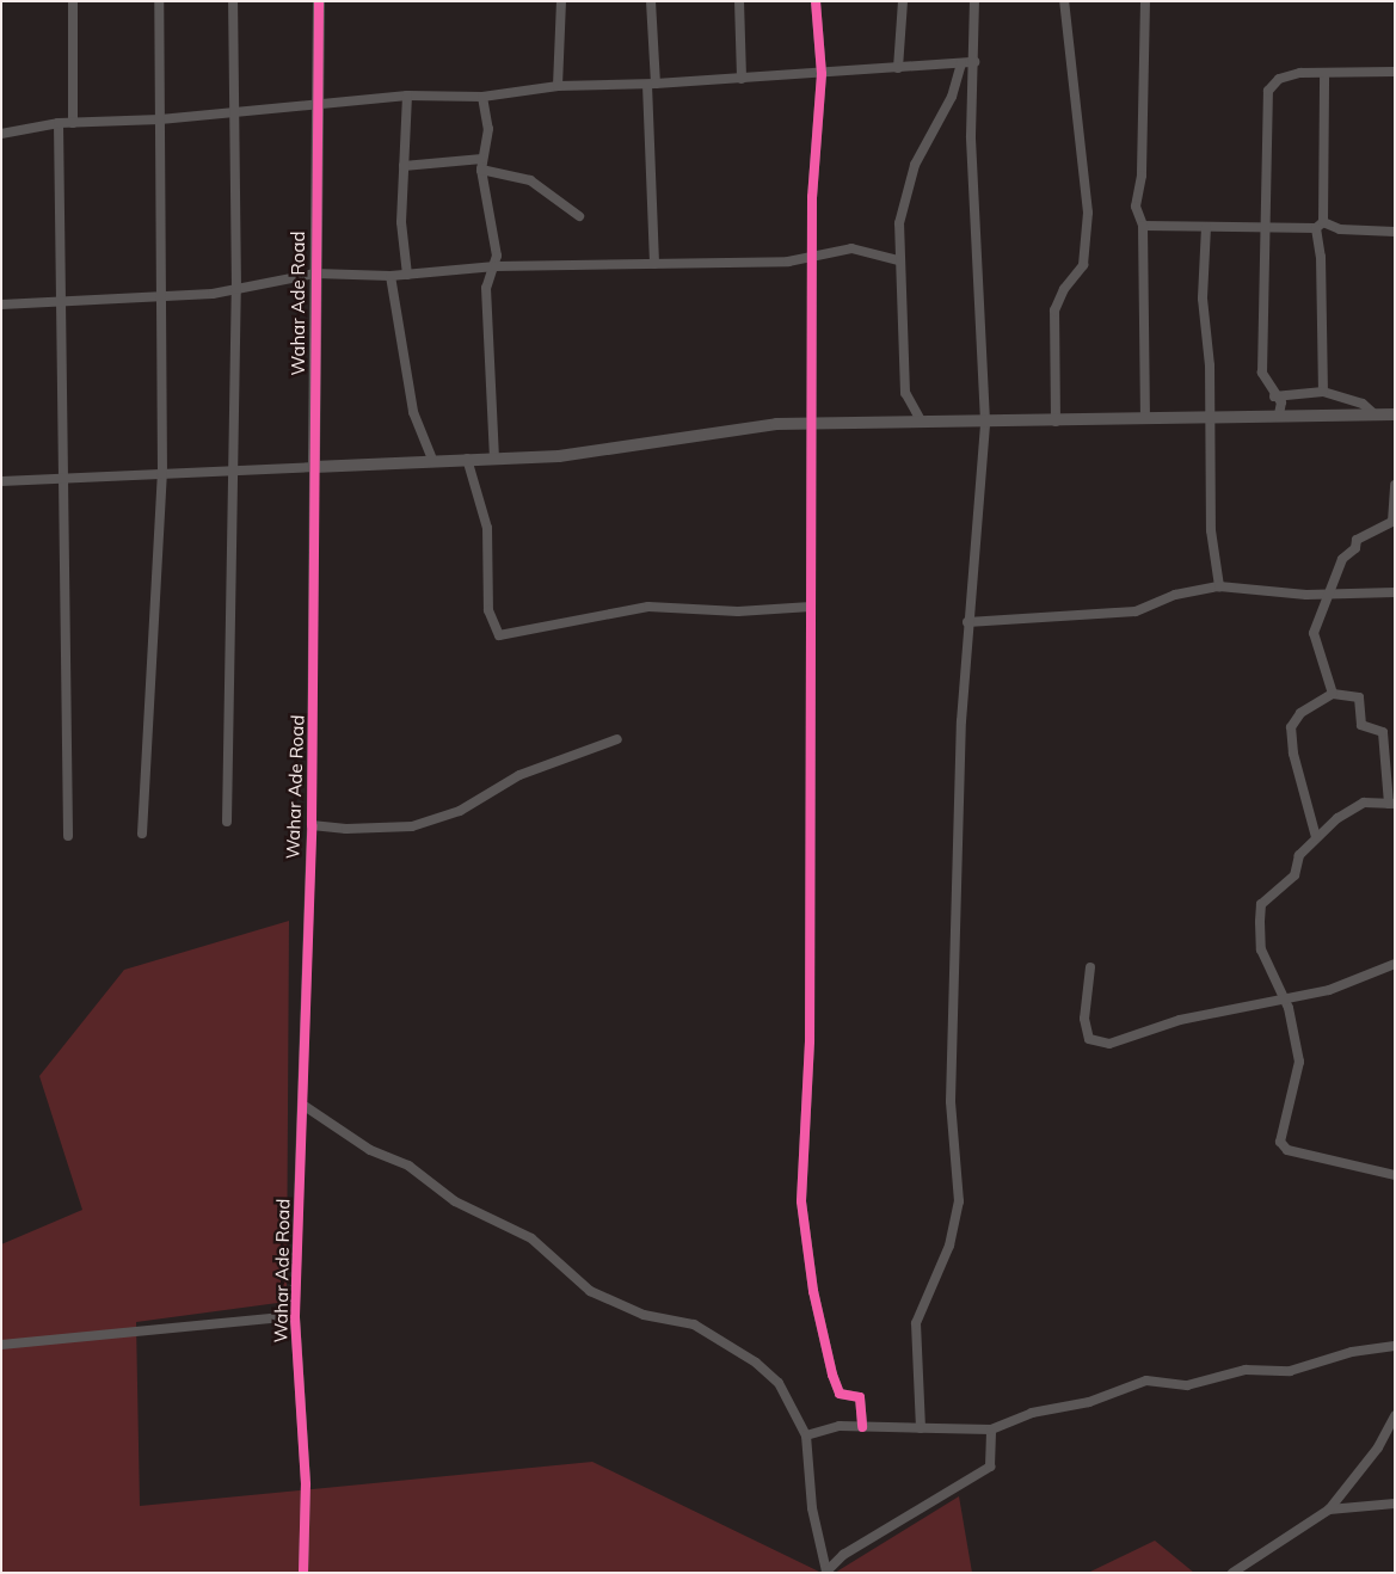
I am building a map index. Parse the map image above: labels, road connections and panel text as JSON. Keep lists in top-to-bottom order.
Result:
{
  "streets": {
    "street": ["Wahar Ade Road"]
  }
}
